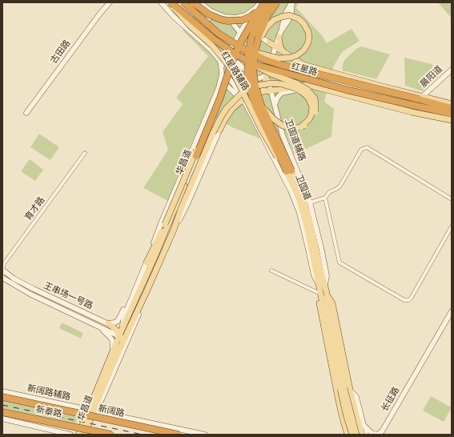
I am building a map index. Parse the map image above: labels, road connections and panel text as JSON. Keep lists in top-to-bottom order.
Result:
{
  "streets": {
    "highway": [
      "红星路",
      "华昌道",
      "卫国道",
      "新阔路",
      "新泰路"
    ],
    "street": [
      "古田路",
      "红星路辅路",
      "晨阳道",
      "卫国道辅路",
      "育才路",
      "王串场一号路",
      "新阔路辅路",
      "长征路"
    ]
  },
  "crossings": [
    ["红星路", "晨阳道"],
    ["红星路辅路", "华昌道"],
    ["卫国道辅路", "卫国道"],
    ["华昌道", "王串场一号路"],
    ["华昌道", "新阔路辅路"],
    ["育才路", "王串场一号路"]
  ]
}
